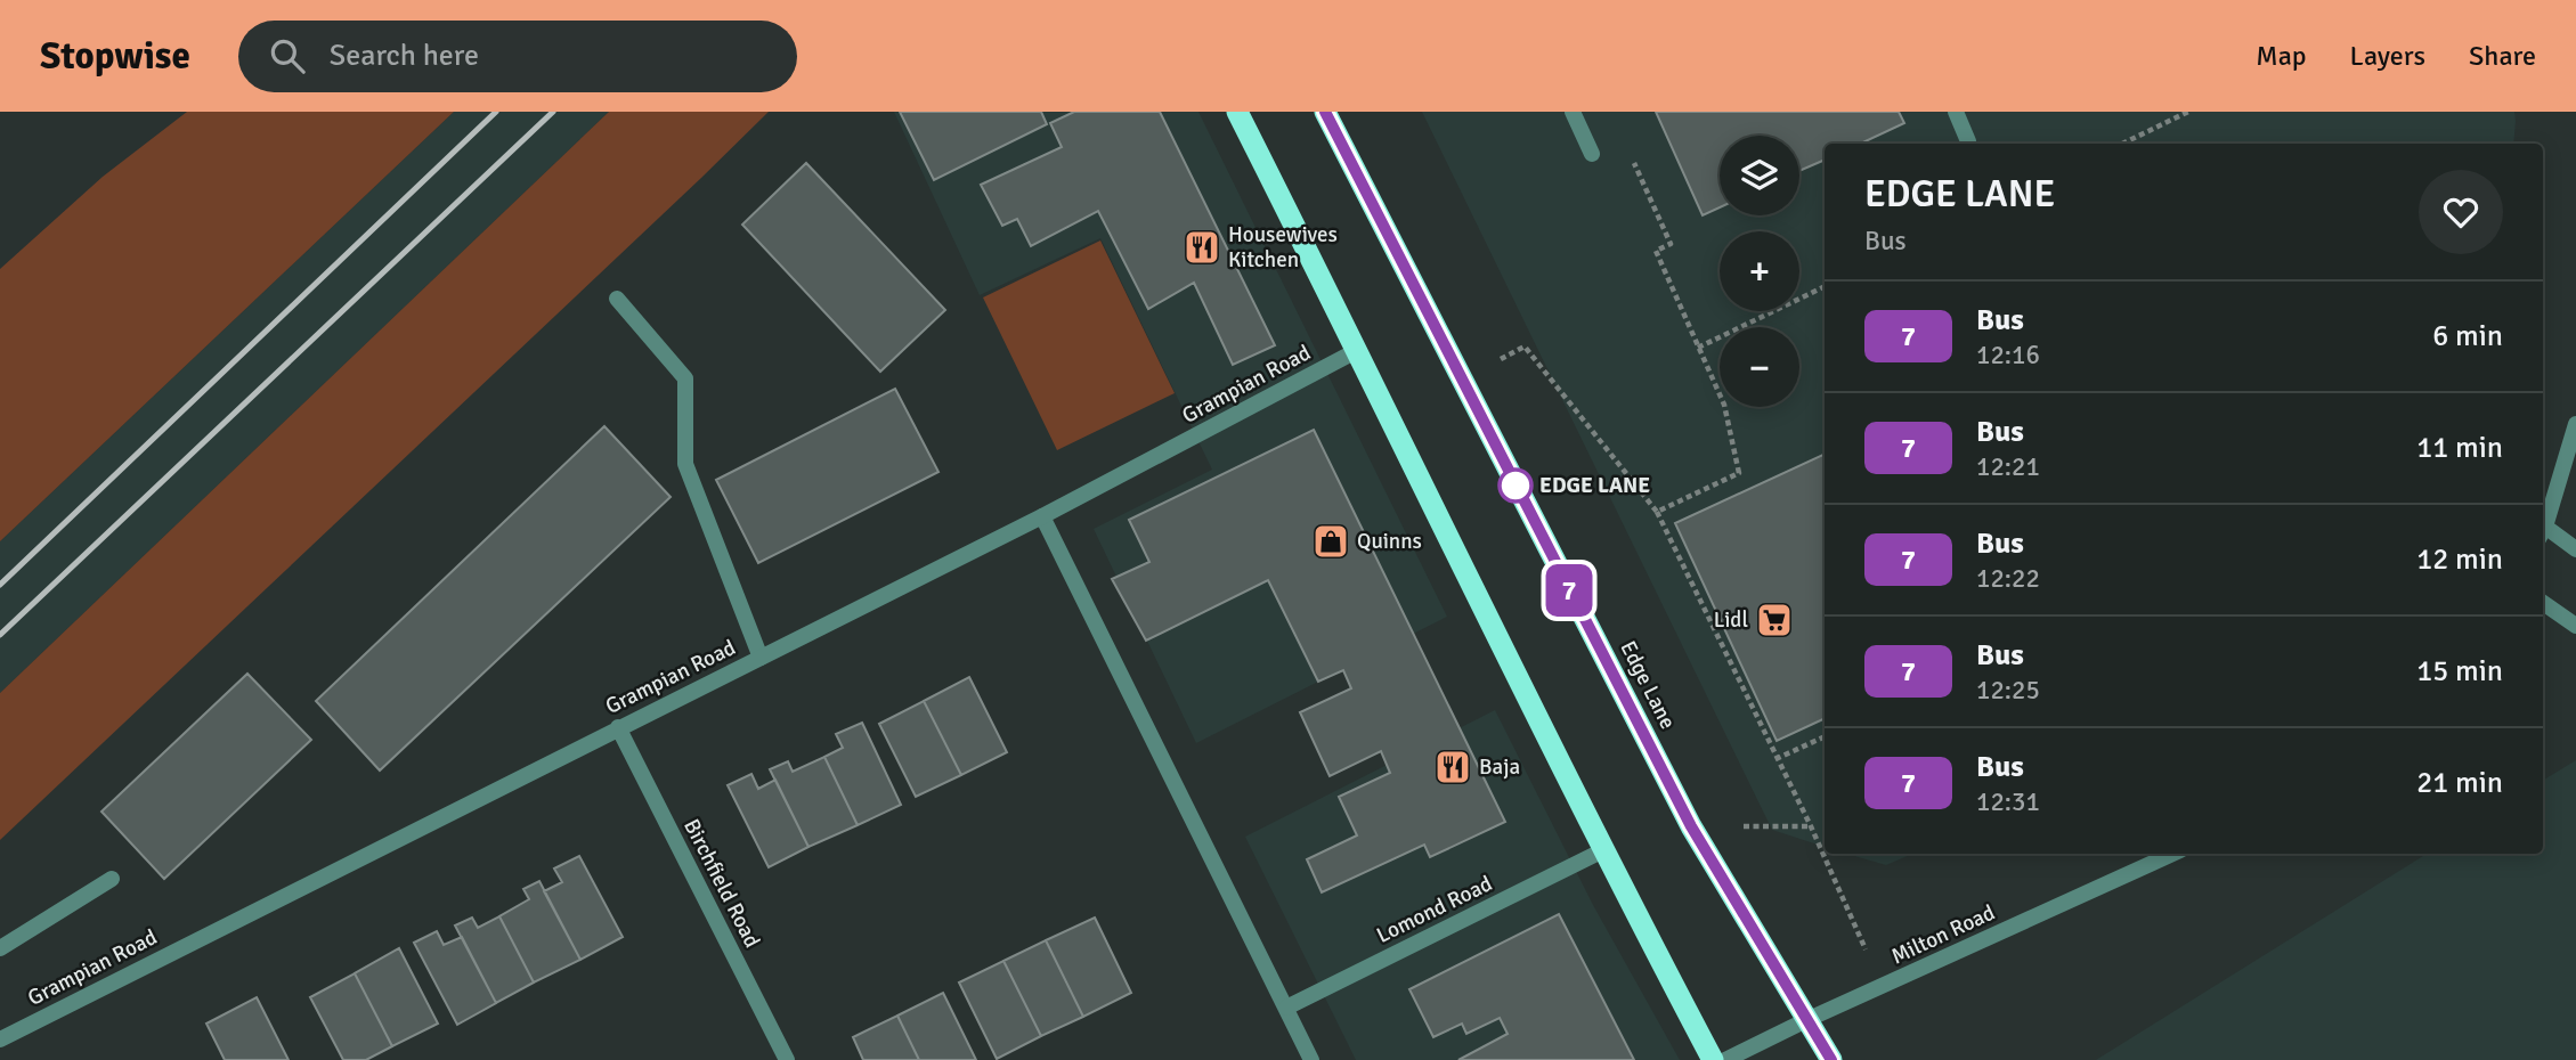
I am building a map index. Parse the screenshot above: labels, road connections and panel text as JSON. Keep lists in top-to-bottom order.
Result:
{
  "streets": {
    "highway": ["Edge Lane"],
    "street": [
      "Grampian Road",
      "Birchfield Road",
      "Lomond Road",
      "Milton Road"
    ]
  },
  "crossings": [
    ["Grampian Road", "Birchfield Road"],
    ["Edge Lane", "Milton Road"]
  ],
  "places": {
    "restaurant": ["Housewives Kitchen", "Baja"],
    "other": ["EDGE LANE"],
    "shop": ["Quinns"],
    "supermarket": ["Lidl"]
  },
  "lines": ["bus line 7"],
  "page": {
    "header": "Stopwise",
    "search": "Search here",
    "nav": ["Map", "Layers", "Share"],
    "on_map": "7",
    "map_buttons": ["+", "−"],
    "heading": ["EDGE LANE", "Bus"],
    "list": [
      {
        "mark": "7",
        "name": "Bus",
        "note": "12:16",
        "value": "6 min"
      },
      {
        "mark": "7",
        "name": "Bus",
        "note": "12:21",
        "value": "11 min"
      },
      {
        "mark": "7",
        "name": "Bus",
        "note": "12:22",
        "value": "12 min"
      },
      {
        "mark": "7",
        "name": "Bus",
        "note": "12:25",
        "value": "15 min"
      },
      {
        "mark": "7",
        "name": "Bus",
        "note": "12:31",
        "value": "21 min"
      }
    ]
  }
}
